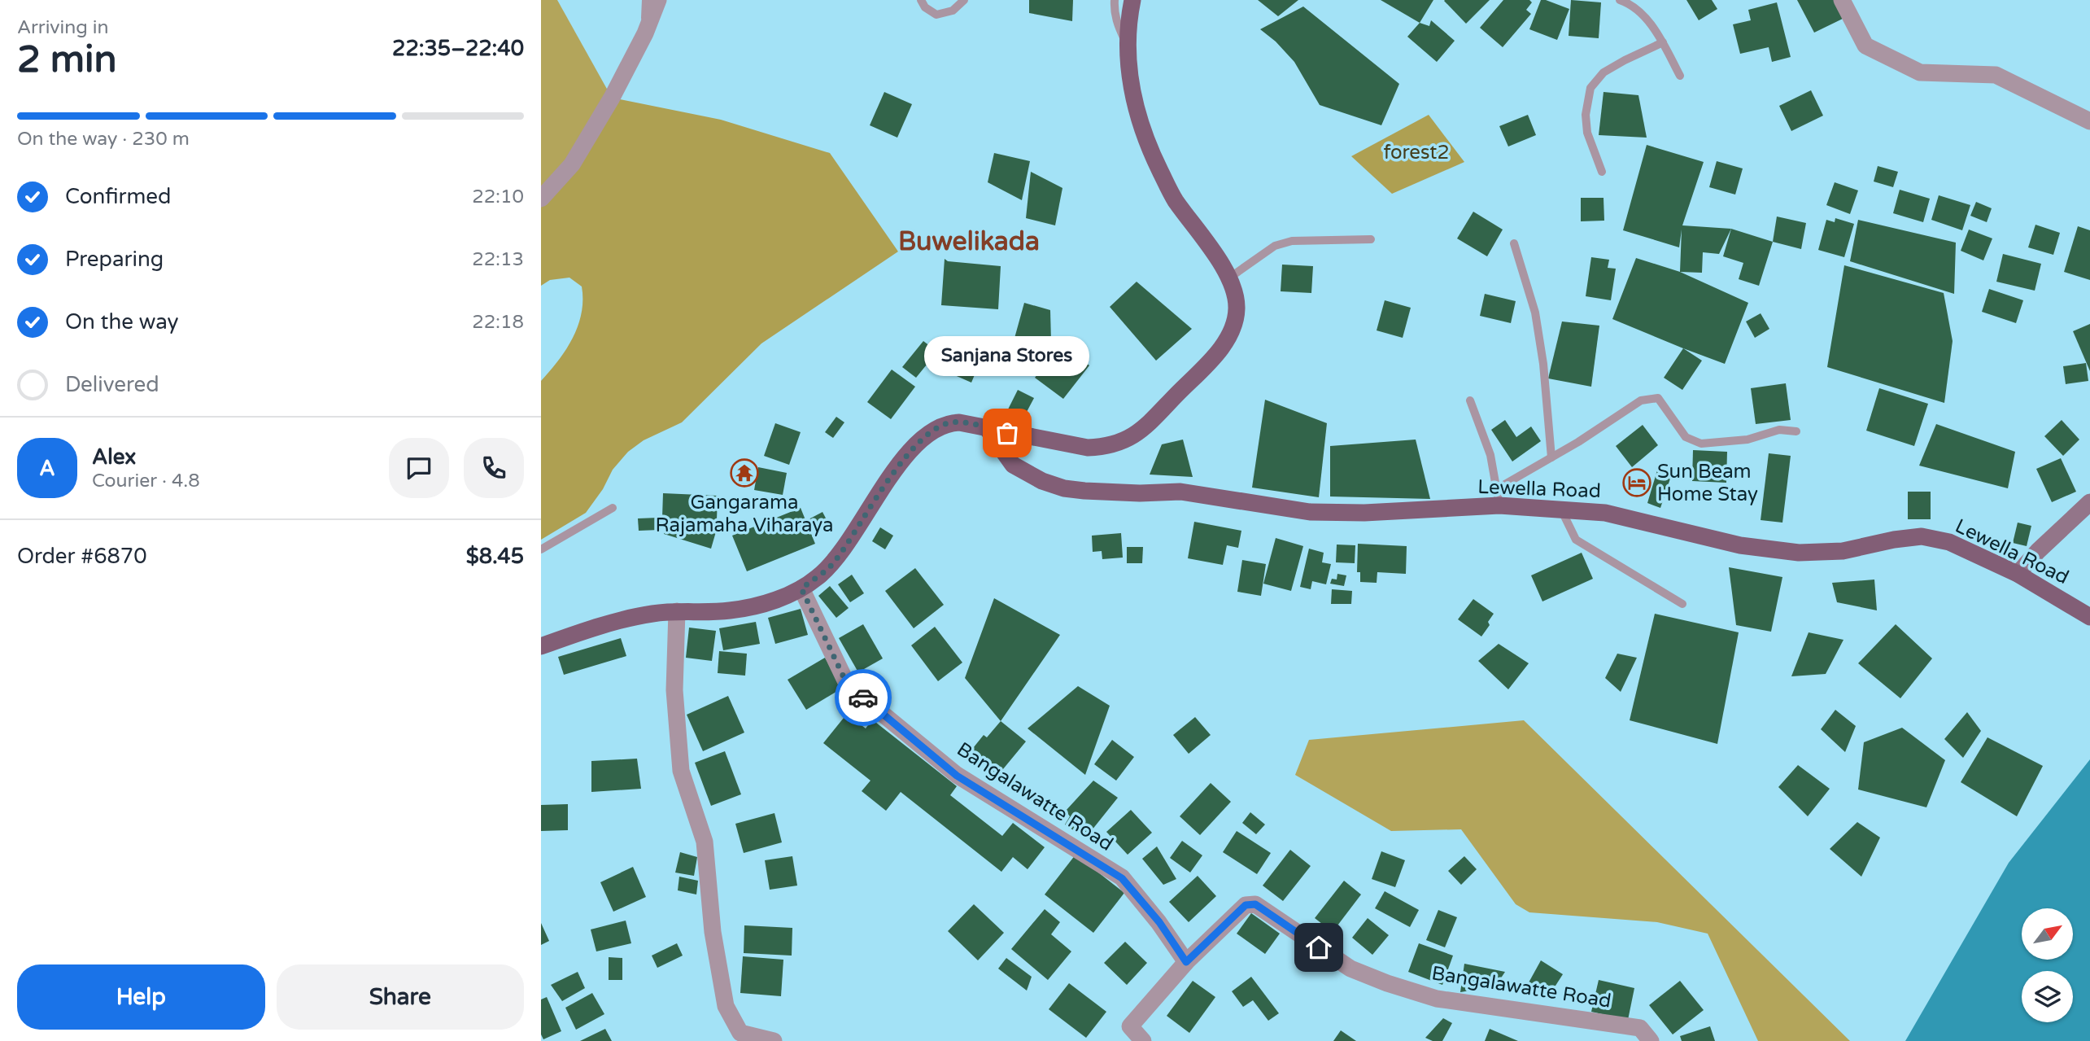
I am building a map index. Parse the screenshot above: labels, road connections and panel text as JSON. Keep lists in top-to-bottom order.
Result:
{
  "streets": {
    "main road": ["Lewella Road"],
    "street": ["Bangalawatte Road"]
  },
  "districts": ["Buwelikada"],
  "parks": ["forest2"],
  "places": {
    "other": ["Sanjana Stores"],
    "temple": ["Gangarama Rajamaha Viharaya"],
    "hotel": ["Sun Beam Home Stay"]
  },
  "north": "top right",
  "page": {
    "heading": ["2 min", "Arriving in", "22:35–22:40"],
    "panel": [
      "Alex",
      "Courier · 4.8",
      "Order #6870",
      "$8.45"
    ],
    "bar": "On the way · 230 m",
    "list": [
      ["Confirmed", "22:10"],
      ["Preparing", "22:13"],
      ["On the way", "22:18"],
      "Delivered"
    ],
    "bubble": "Sanjana Stores",
    "round": "A",
    "buttons": ["Help", "Share"]
  }
}
